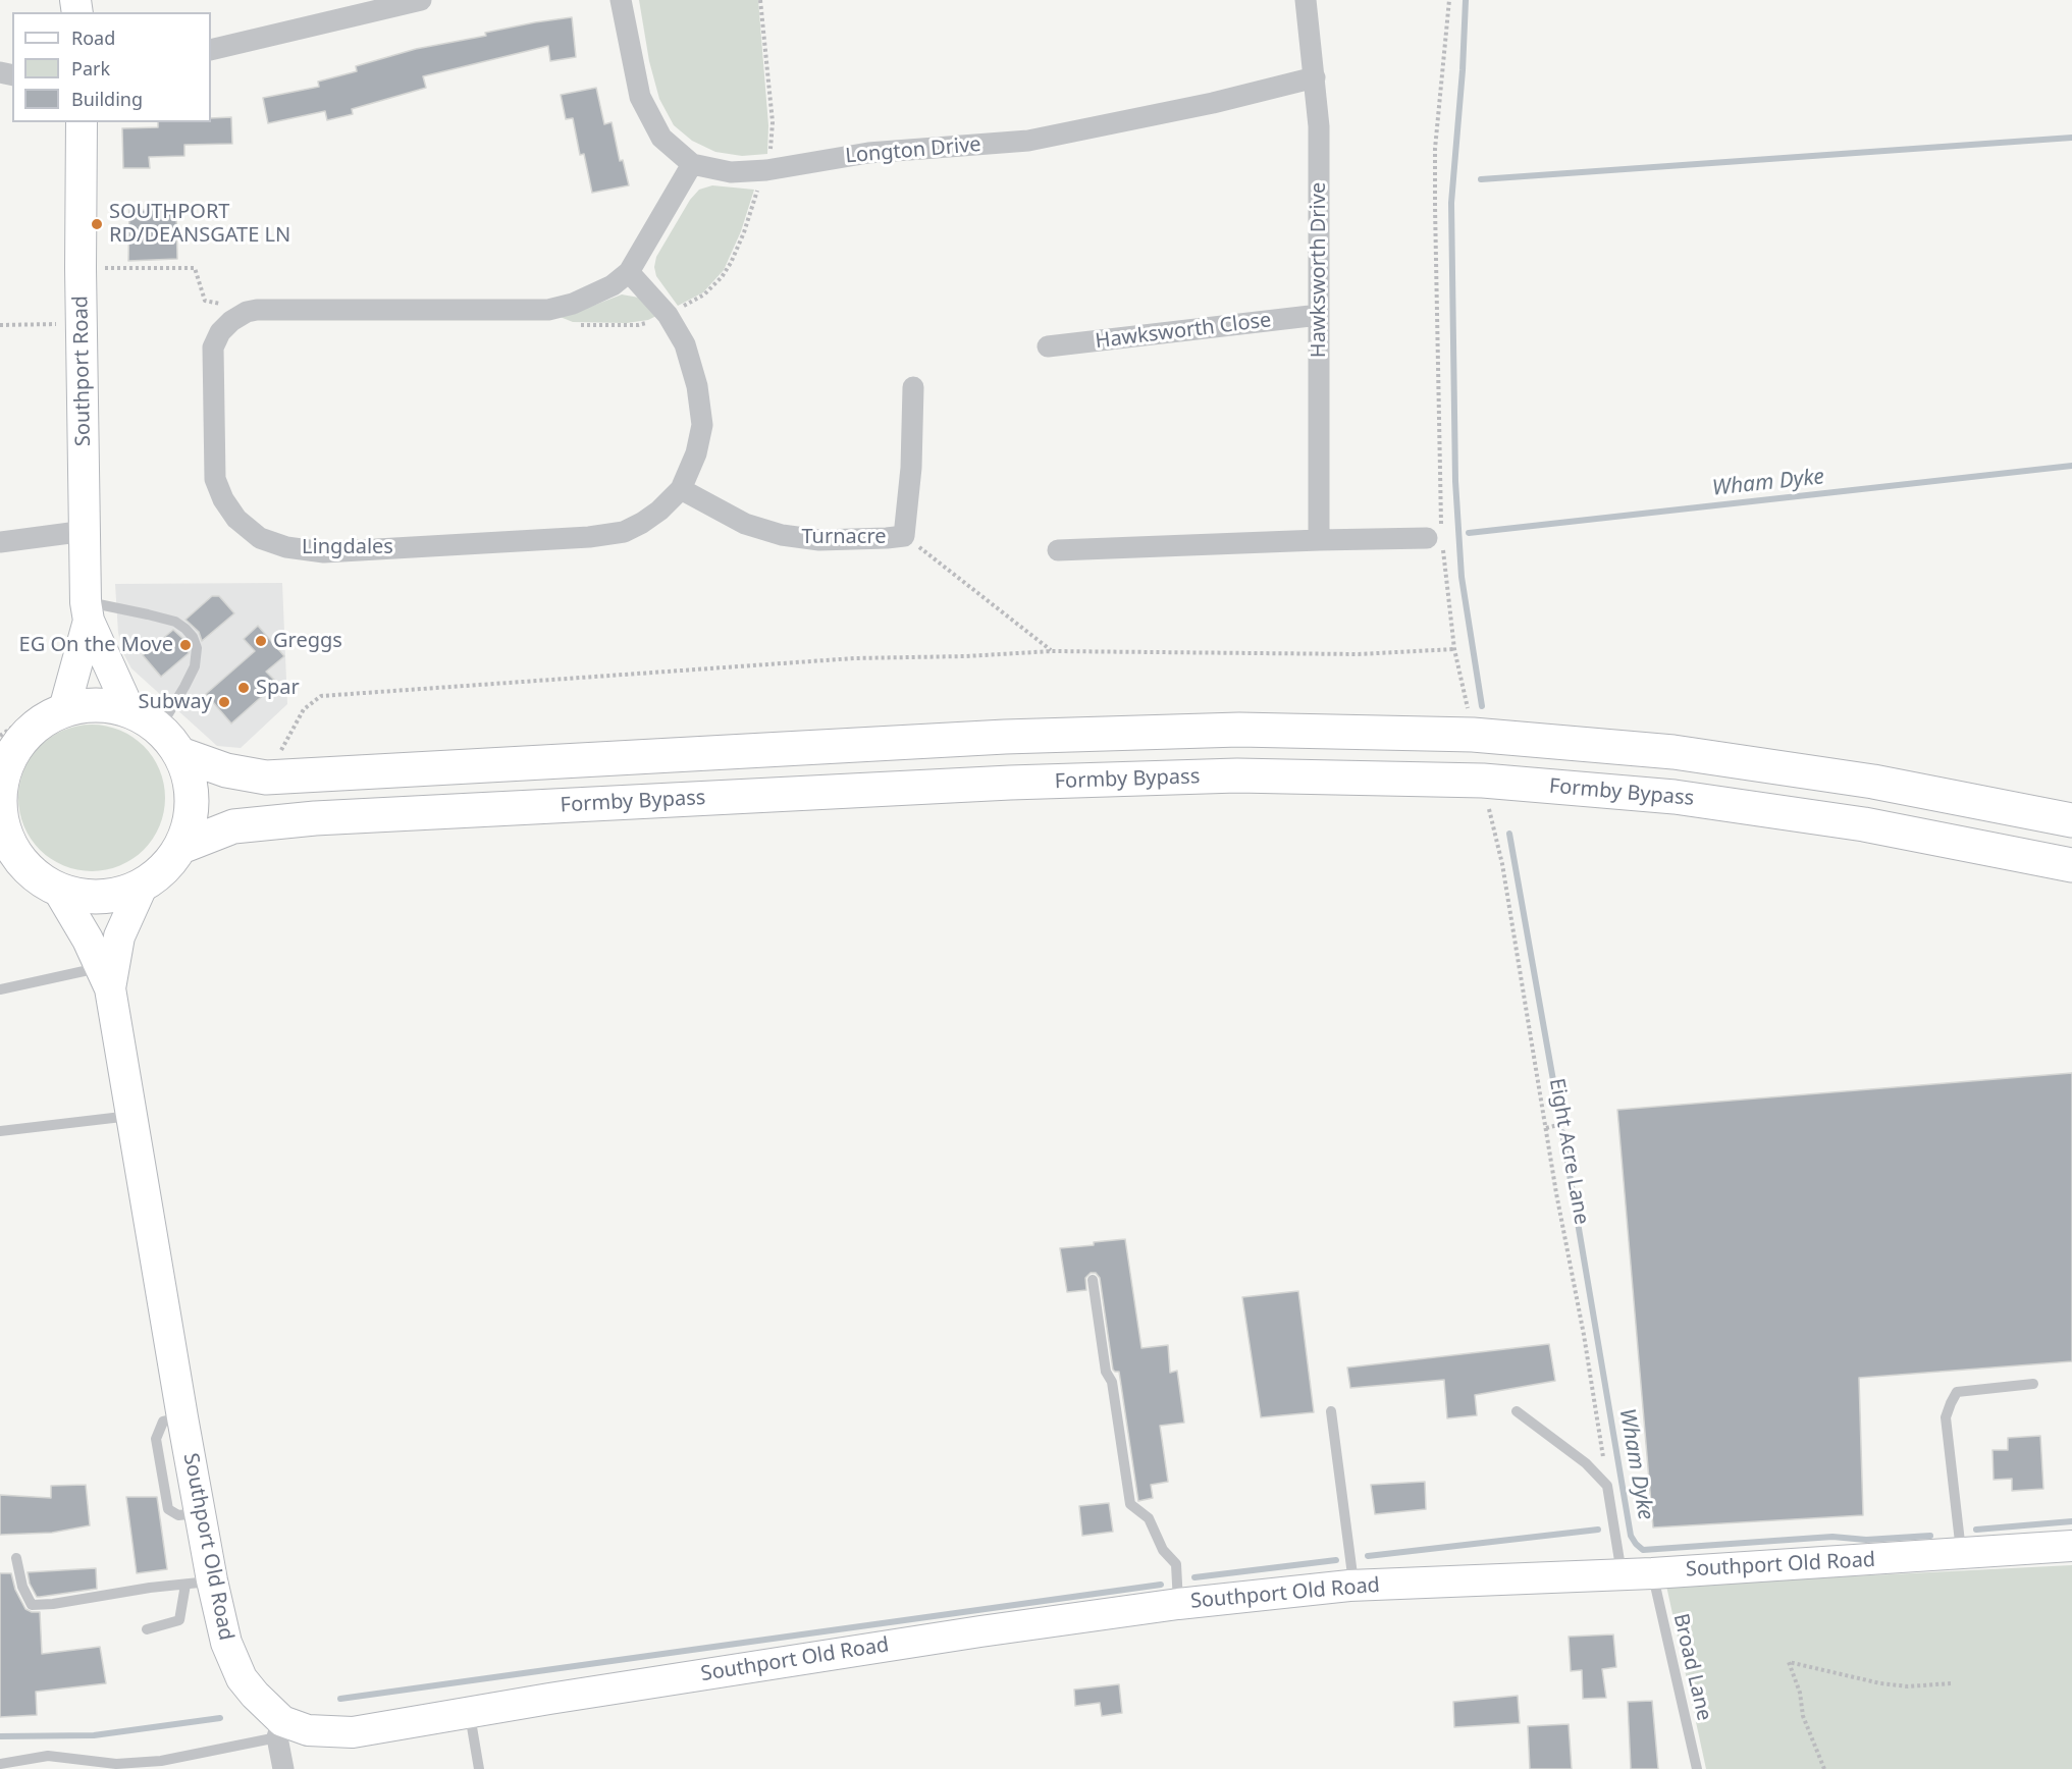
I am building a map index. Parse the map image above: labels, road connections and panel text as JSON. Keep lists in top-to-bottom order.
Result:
{
  "streets": {
    "highway": ["Formby Bypass"],
    "street": [
      "Longton Drive",
      "Hawksworth Drive",
      "Hawksworth Close",
      "Southport Road",
      "Turnacre",
      "Lingdales",
      "Southport Old Road"
    ],
    "lane": ["Broad Lane"],
    "path": ["Eight Acre Lane"]
  },
  "crossings": [
    ["Longton Drive", "Hawksworth Drive"],
    ["Hawksworth Drive", "Hawksworth Close"],
    ["Southport Road", "Formby Bypass"],
    ["Turnacre", "Lingdales"],
    ["Formby Bypass", "Eight Acre Lane"],
    ["Southport Old Road", "Broad Lane"]
  ],
  "water": ["Wham Dyke"],
  "places": [
    "SOUTHPORT RD/DEANSGATE LN",
    "Greggs",
    "EG On the Move",
    "Spar",
    "Subway"
  ],
  "legend": ["Road", "Park", "Building"]
}
